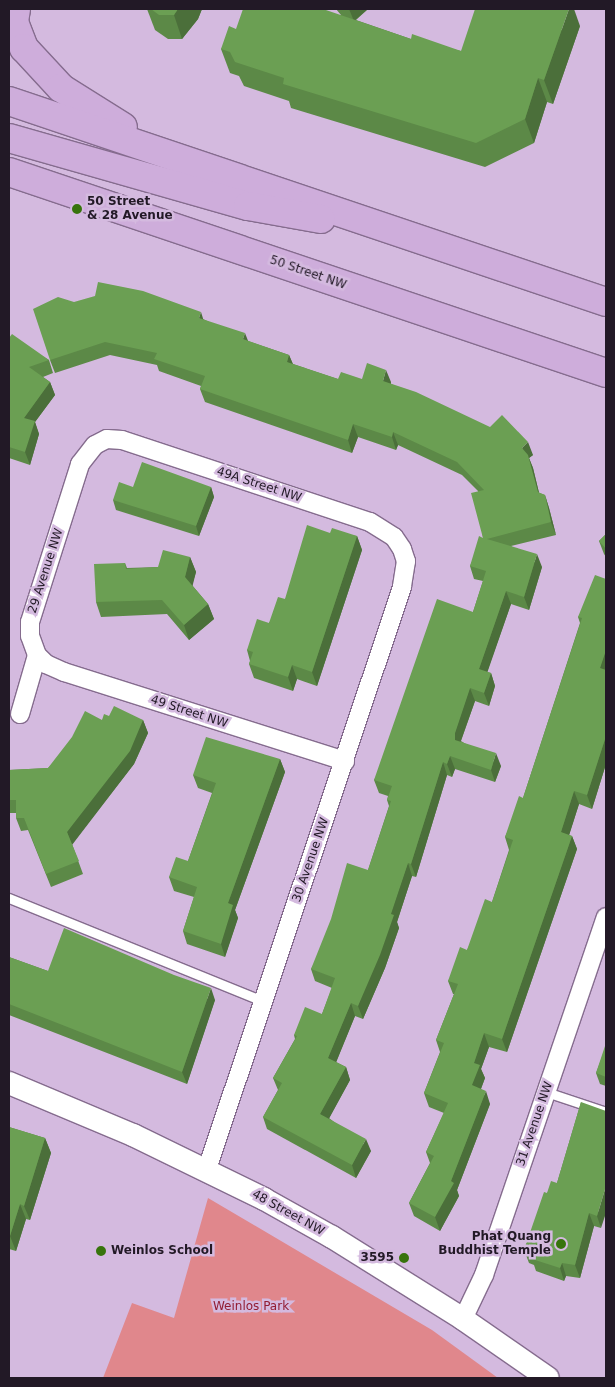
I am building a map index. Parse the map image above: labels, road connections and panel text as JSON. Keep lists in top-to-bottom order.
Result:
{
  "streets": {
    "main road": ["50 Street NW"],
    "street": [
      "49A Street NW",
      "29 Avenue NW",
      "49 Street NW",
      "30 Avenue NW",
      "31 Avenue NW",
      "48 Street NW"
    ]
  },
  "crossings": [
    ["49A Street NW", "29 Avenue NW"],
    ["49A Street NW", "30 Avenue NW"],
    ["29 Avenue NW", "49 Street NW"],
    ["49 Street NW", "30 Avenue NW"],
    ["30 Avenue NW", "48 Street NW"],
    ["31 Avenue NW", "48 Street NW"]
  ],
  "parks": ["Weinlos Park"],
  "places": [
    "50 Street & 28 Avenue",
    "Phat Quang Buddhist Temple",
    "Weinlos School",
    "3595"
  ]
}
